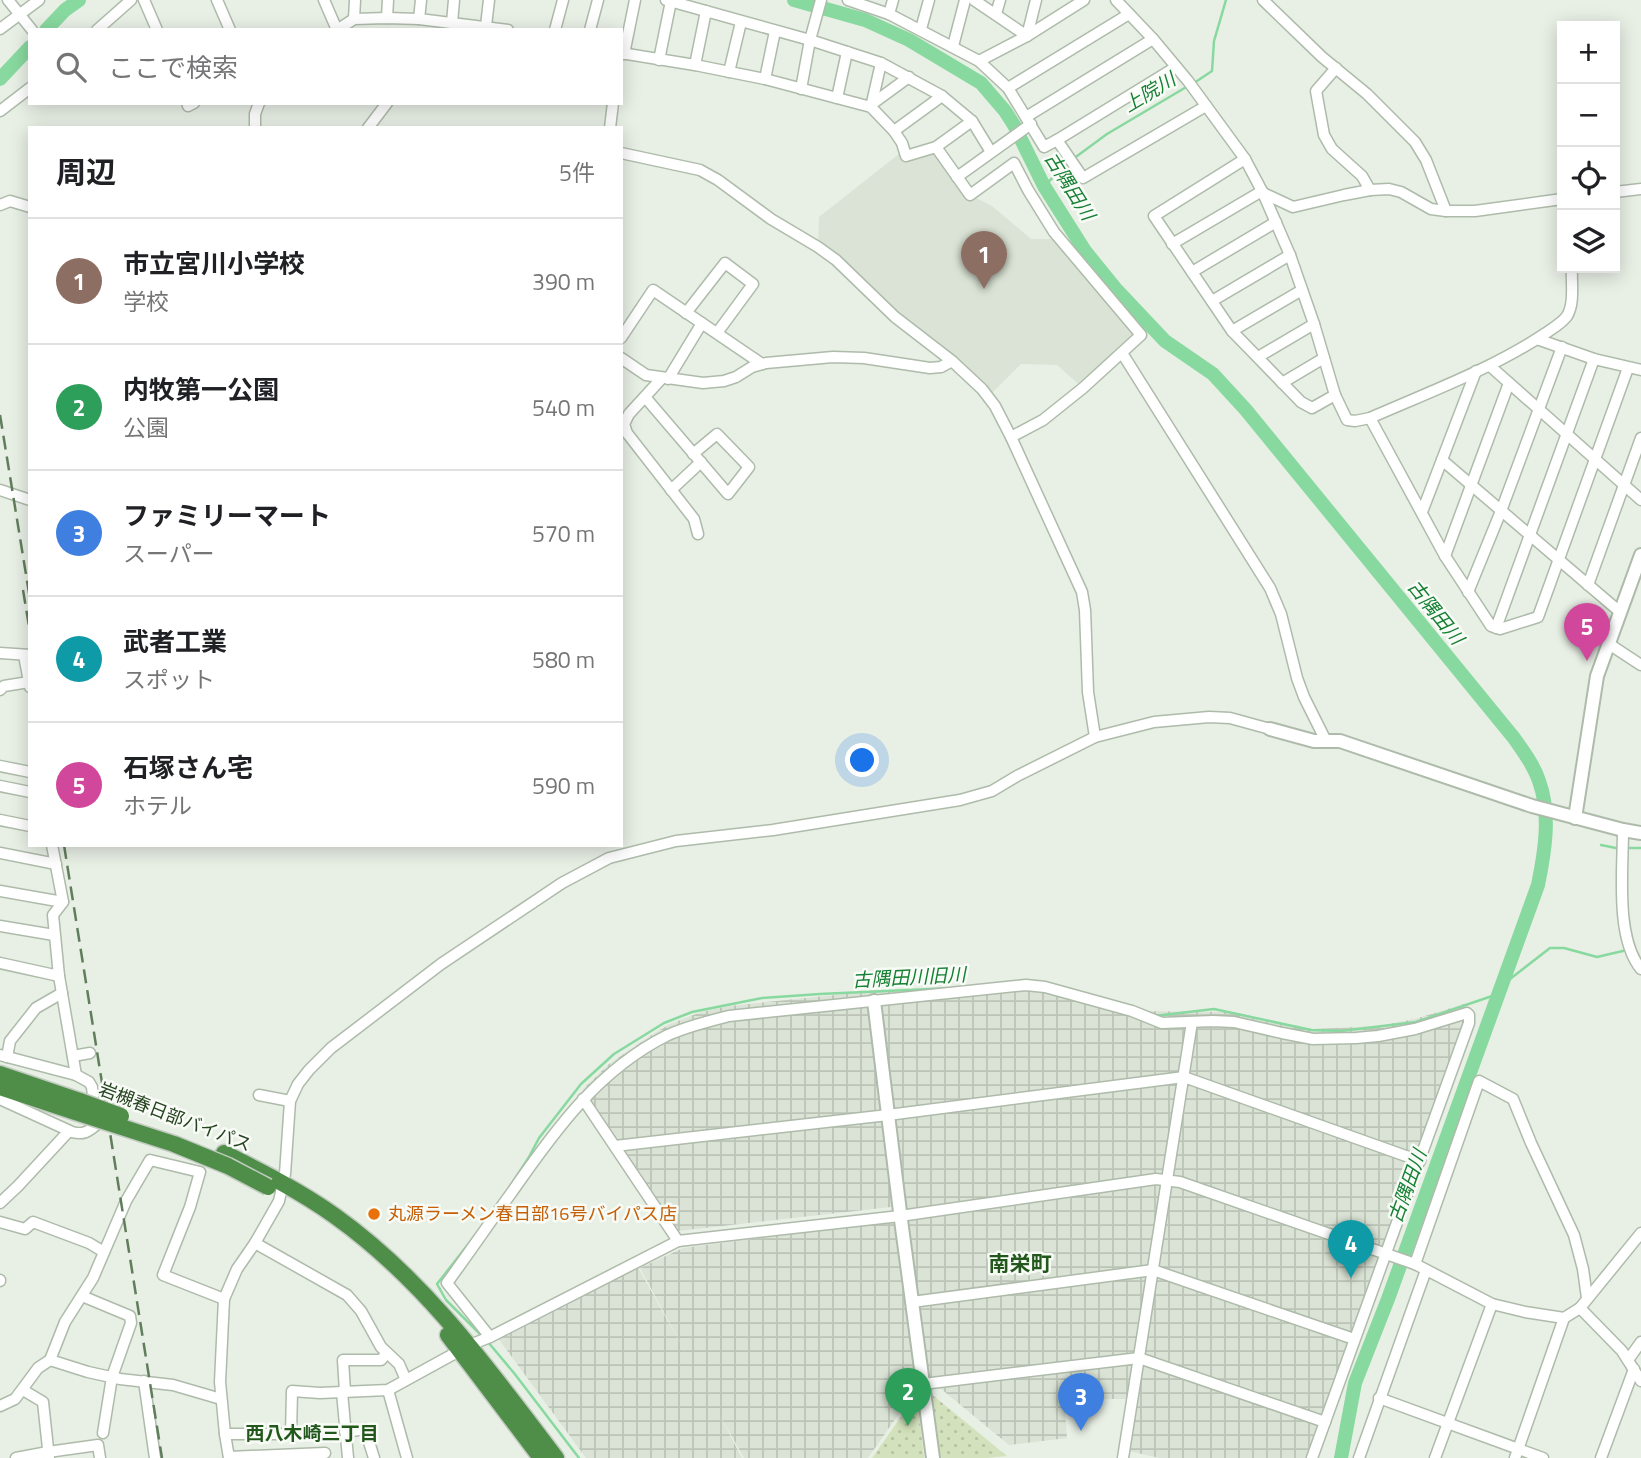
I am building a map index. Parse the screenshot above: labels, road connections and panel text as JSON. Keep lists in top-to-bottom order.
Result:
{
  "streets": {
    "highway": ["岩槻春日部バイパス"]
  },
  "districts": ["南栄町", "西八木崎三丁目"],
  "water": ["上院川", "古隅田川", "古隅田川旧川"],
  "places": ["丸源ラーメン春日部16号バイパス店"],
  "page": {
    "map_buttons": ["+", "−"],
    "search": "ここで検索",
    "heading": ["周辺", "5件"],
    "list": [
      {
        "mark": "1",
        "name": "市立宮川小学校",
        "note": "学校",
        "value": "390 m"
      },
      {
        "mark": "2",
        "name": "内牧第一公園",
        "note": "公園",
        "value": "540 m"
      },
      {
        "mark": "3",
        "name": "ファミリーマート",
        "note": "スーパー",
        "value": "570 m"
      },
      {
        "mark": "4",
        "name": "武者工業",
        "note": "スポット",
        "value": "580 m"
      },
      {
        "mark": "5",
        "name": "石塚さん宅",
        "note": "ホテル",
        "value": "590 m"
      }
    ],
    "pins": [
      "1",
      "5",
      "4",
      "2",
      "3"
    ]
  }
}
